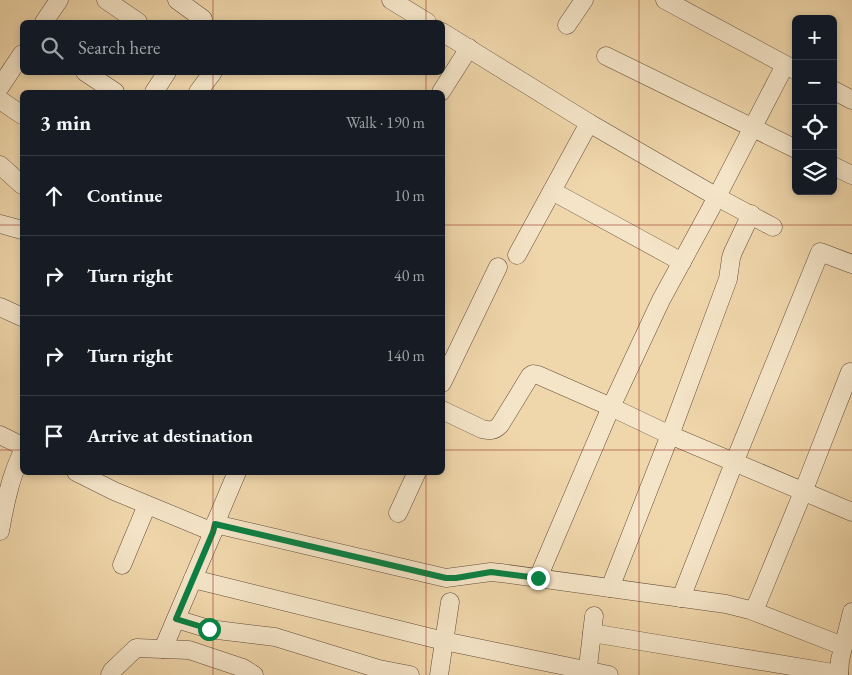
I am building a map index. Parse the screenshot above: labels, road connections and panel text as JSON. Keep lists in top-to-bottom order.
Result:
{
  "page": {
    "map_buttons": ["+", "−"],
    "search": "Search here",
    "heading": ["3 min", "Walk · 190 m"],
    "list": [
      ["Continue", "10 m"],
      ["Turn right", "40 m"],
      ["Turn right", "140 m"],
      "Arrive at destination"
    ]
  }
}
